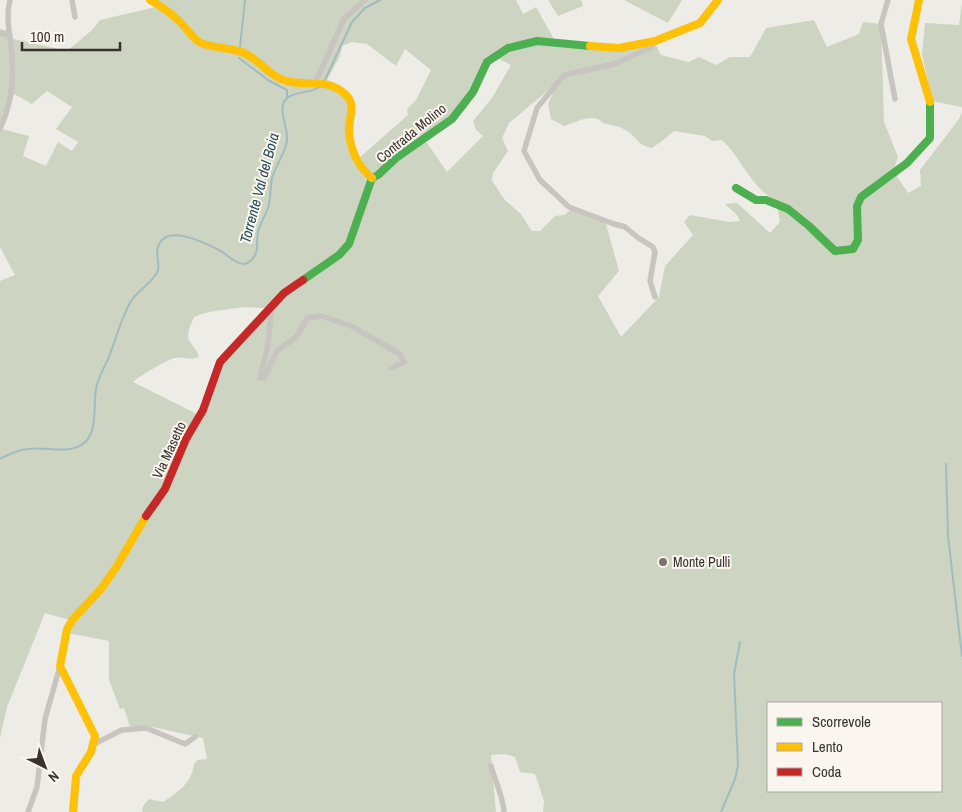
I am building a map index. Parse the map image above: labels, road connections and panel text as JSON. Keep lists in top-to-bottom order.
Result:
{
  "streets": {
    "street": ["Contrada Molino", "Via Masetto"]
  },
  "crossings": [
    ["Contrada Molino", "Via Masetto"]
  ],
  "water": ["Torrente Val del Boia"],
  "places": ["Monte Pulli"],
  "legend": ["Scorrevole", "Lento", "Coda"],
  "scale_bar": "100 m",
  "north": "bottom right"
}
